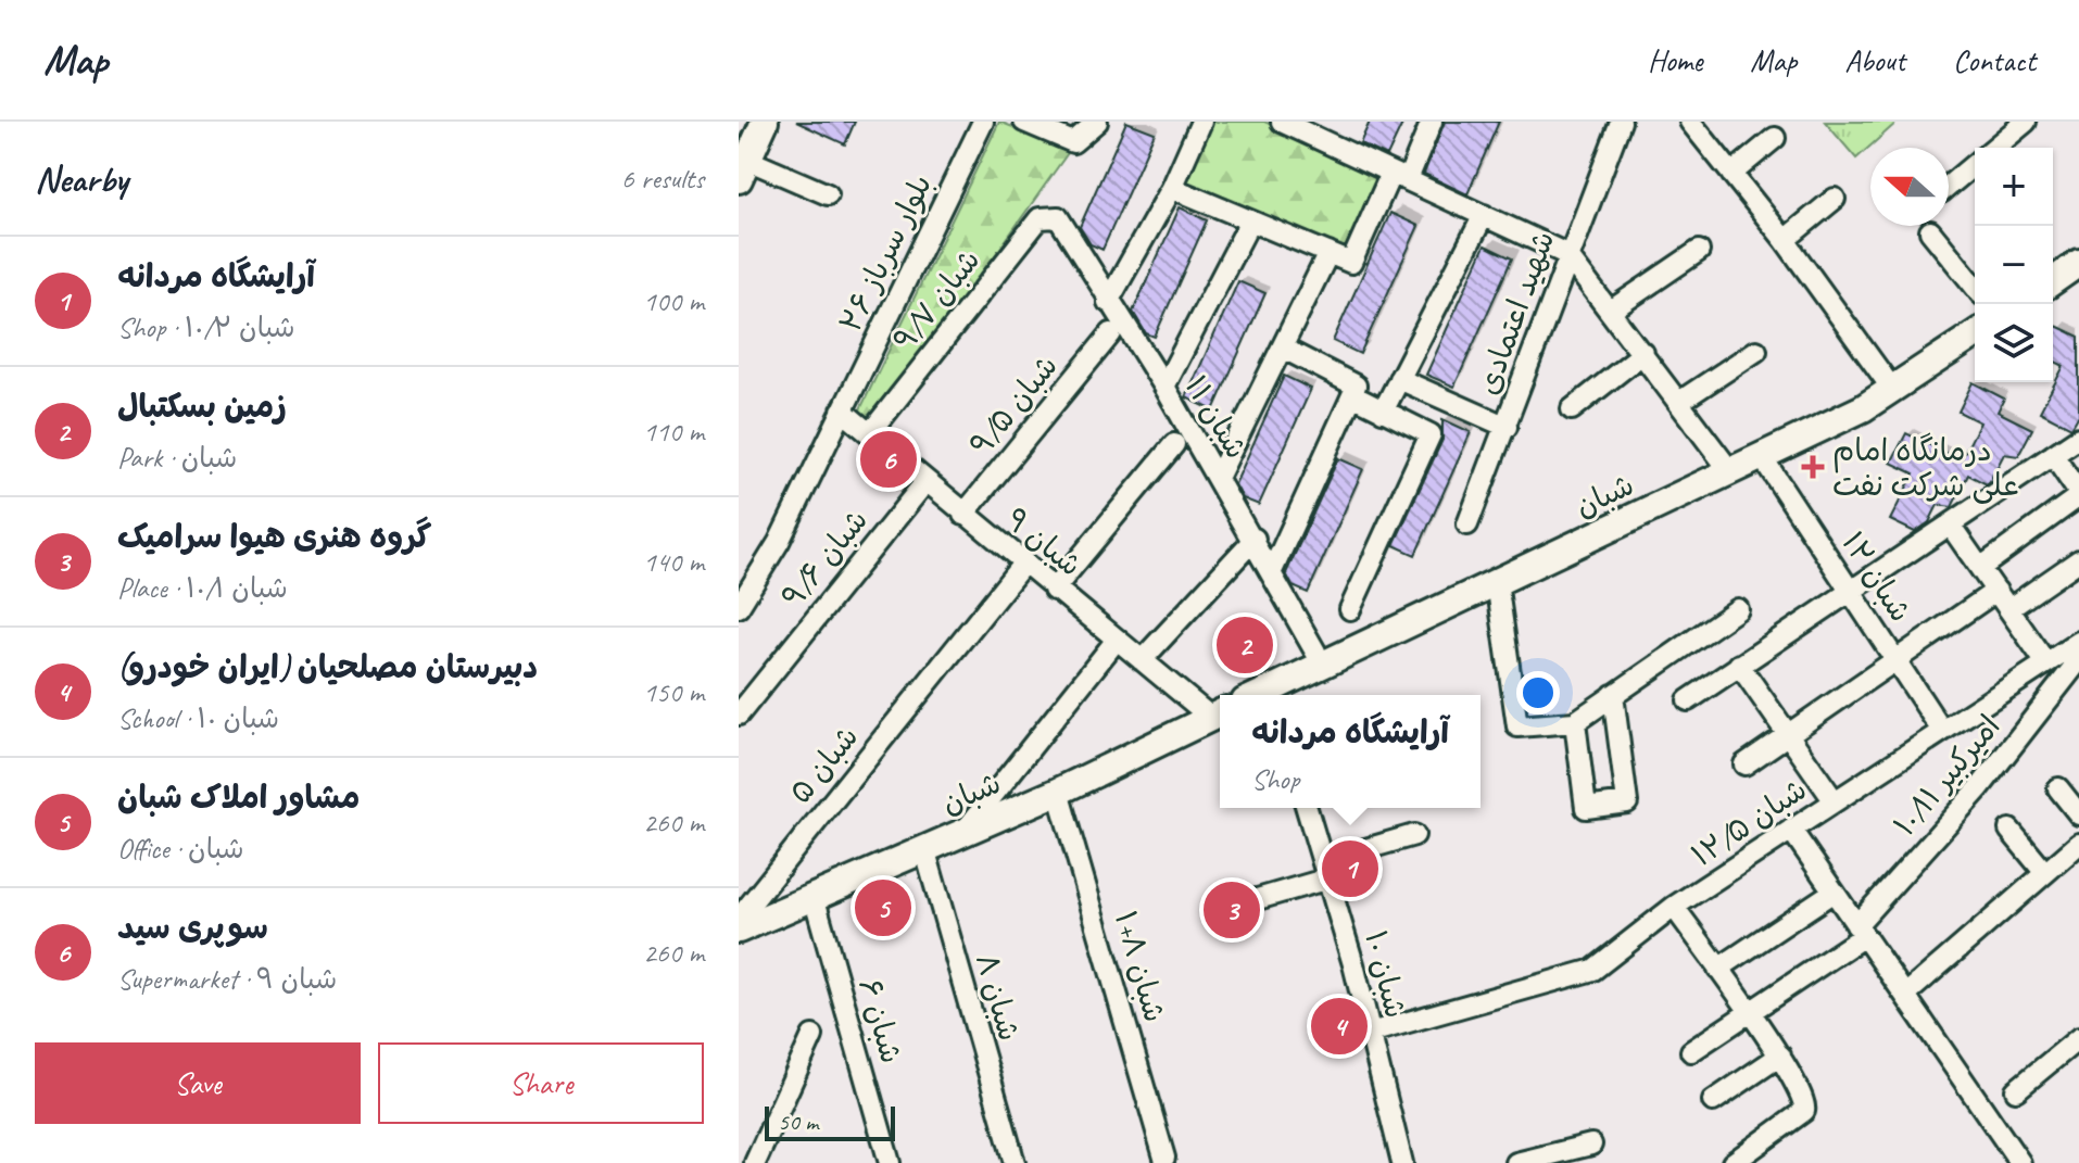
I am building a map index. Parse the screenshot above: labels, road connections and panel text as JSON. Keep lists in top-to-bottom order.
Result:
{
  "streets": {
    "street": [
      "۲۶ بلوار سرباز",
      "۹/۷ شبان",
      "شهید اعتمادی",
      "۹/۵ شبان",
      "۱۱ شبان",
      "شبان",
      "۹ شبان",
      "۹/۶ شبان",
      "۱۲ شبان",
      "۵ شبان",
      "۱۰/۱۱ امیرکبیر",
      "۱۲/۵ شبان",
      "۱+۸ شبان",
      "۱۰ شبان",
      "۸ شبان",
      "۶ شبان"
    ]
  },
  "crossings": [
    ["۲۶ بلوار سرباز", "۹ شبان"],
    ["۹/۷ شبان", "۱۱ شبان"],
    ["۹/۷ شبان", "۹ شبان"],
    ["۹/۵ شبان", "۹ شبان"],
    ["شبان", "۹ شبان"],
    ["شبان", "۱۲ شبان"],
    ["شبان", "۱+۸ شبان"],
    ["شبان", "۸ شبان"],
    ["شبان", "۶ شبان"],
    ["۹ شبان", "۹/۶ شبان"],
    ["۹ شبان", "۵ شبان"],
    ["۱۲ شبان", "۱۲/۵ شبان"],
    ["۱۲/۵ شبان", "۱۰ شبان"]
  ],
  "places": {
    "health": ["درمانگاه امام علی شرکت نفت"]
  },
  "scale_bar": "50 m",
  "north": "left",
  "page": {
    "header": "Map",
    "nav": [
      "Home",
      "Map",
      "About",
      "Contact"
    ],
    "heading": ["Nearby", "6 results"],
    "map_buttons": ["+", "−"],
    "list": [
      {
        "mark": "1",
        "name": "آرایشگاه مردانه",
        "note": "Shop · ۱۰/۲ شبان",
        "value": "100 m"
      },
      {
        "mark": "2",
        "name": "زمین بسکتبال",
        "note": "Park · شبان",
        "value": "110 m"
      },
      {
        "mark": "3",
        "name": "گروه هنری هیوا سرامیک",
        "note": "Place · ۱۰/۱ شبان",
        "value": "140 m"
      },
      {
        "mark": "4",
        "name": "دبیرستان مصلحیان (ایران خودرو)",
        "note": "School · ۱۰ شبان",
        "value": "150 m"
      },
      {
        "mark": "5",
        "name": "مشاور املاک شبان",
        "note": "Office · شبان",
        "value": "260 m"
      },
      {
        "mark": "6",
        "name": "سوپری سید",
        "note": "Supermarket · ۹ شبان",
        "value": "260 m"
      }
    ],
    "pins": [
      "6",
      "2",
      "1",
      "5",
      "3",
      "4"
    ],
    "popup": ["آرایشگاه مردانه", "Shop"],
    "buttons": ["Save", "Share"],
    "scale": "50 m"
  }
}
